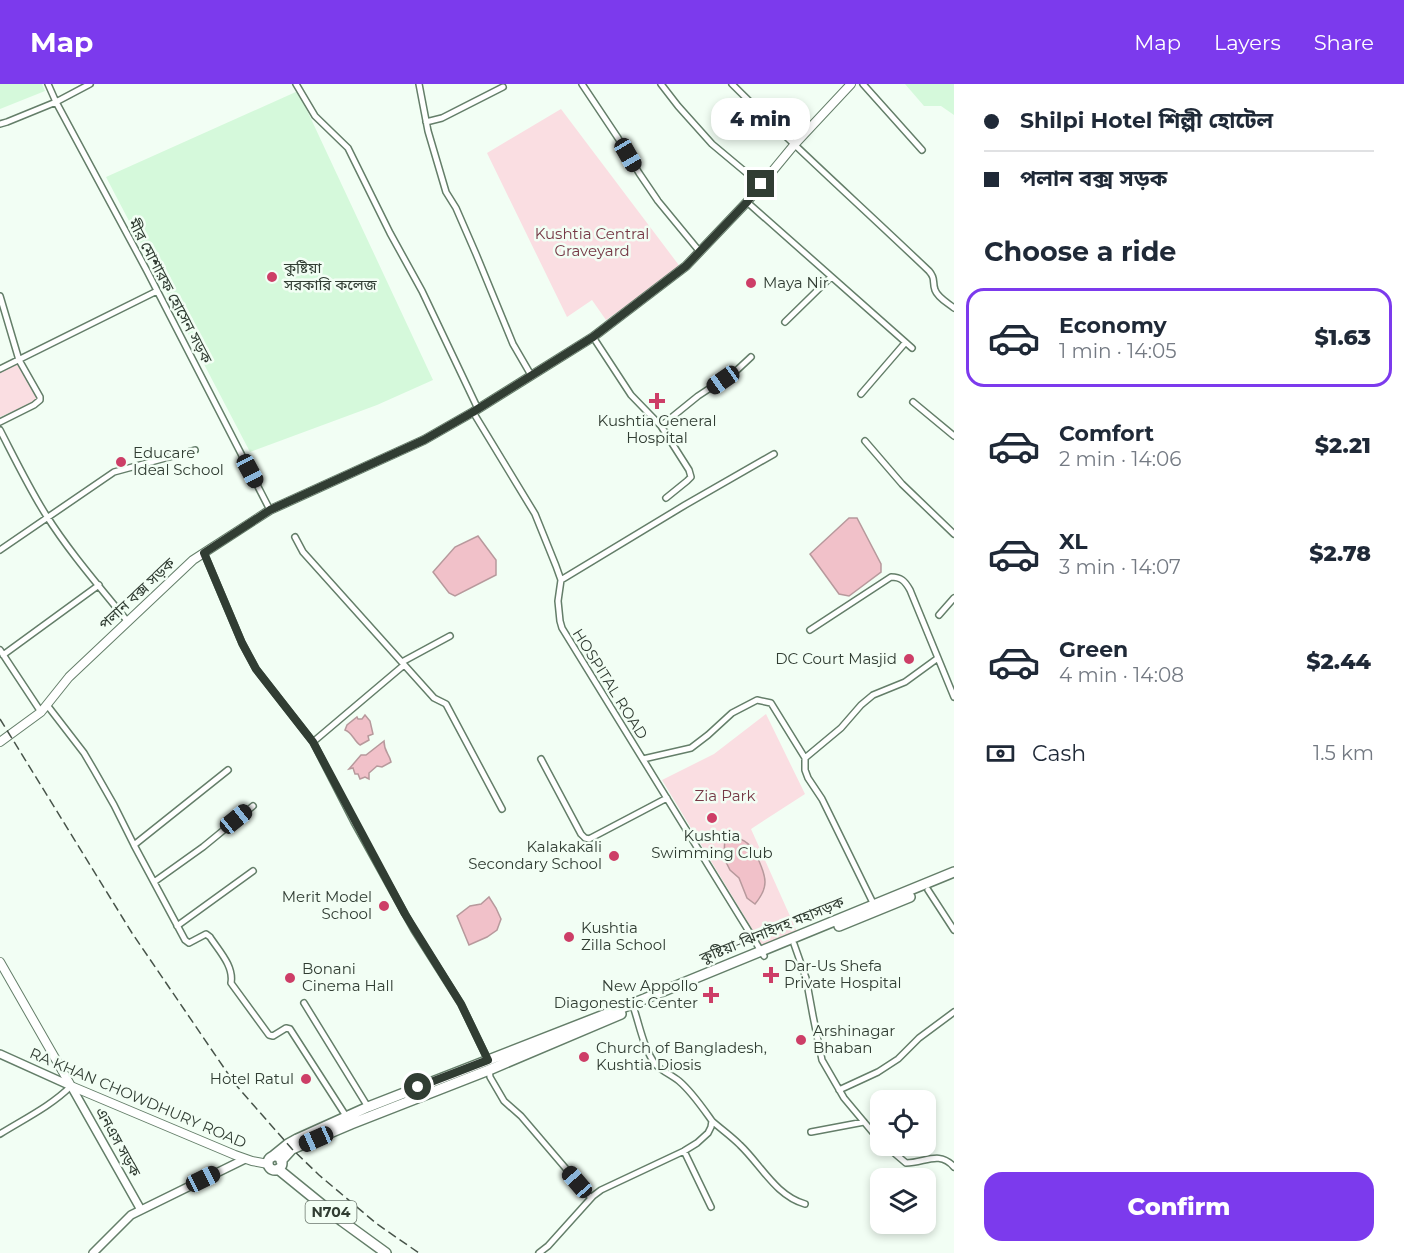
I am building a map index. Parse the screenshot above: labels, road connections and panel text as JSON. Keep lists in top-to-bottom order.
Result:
{
  "streets": {
    "highway": ["কুষ্টিয়া-ঝিনাইদহ মহাসড়ক", "N704"],
    "main road": ["পলান বক্স সড়ক", "RA KHAN CHOWDHURY ROAD", "এনএস সড়ক"],
    "street": ["মীর মোশারফ হোসেন সড়ক", "HOSPITAL ROAD"]
  },
  "crossings": [
    ["মীর মোশারফ হোসেন সড়ক", "পলান বক্স সড়ক"],
    ["পলান বক্স সড়ক", "HOSPITAL ROAD"],
    ["HOSPITAL ROAD", "কুষ্টিয়া-ঝিনাইদহ মহাসড়ক"],
    ["কুষ্টিয়া-ঝিনাইদহ মহাসড়ক", "RA KHAN CHOWDHURY ROAD"],
    ["কুষ্টিয়া-ঝিনাইদহ মহাসড়ক", "N704"],
    ["RA KHAN CHOWDHURY ROAD", "এনএস সড়ক"],
    ["RA KHAN CHOWDHURY ROAD", "N704"]
  ],
  "parks": ["Kushtia Central Graveyard", "Zia Park"],
  "places": {
    "other": [
      "কুষ্টিয়া সরকারি কলেজ",
      "Maya Nir",
      "Educare Ideal School",
      "DC Court Masjid",
      "Kushtia Swimming Club",
      "Kalakakali Secondary School",
      "Merit Model School",
      "Kushtia Zilla School",
      "Bonani Cinema Hall",
      "Arshinagar Bhaban",
      "Church of Bangladesh, Kushtia Diosis",
      "Hotel Ratul"
    ],
    "health": ["Kushtia General Hospital", "Dar-Us Shefa Private Hospital", "New Appollo Diagonestic Center"]
  },
  "page": {
    "header": "Map",
    "nav": ["Map", "Layers", "Share"],
    "banner": ["Shilpi Hotel শিল্পী হোটেল", "পলান বক্স সড়ক"],
    "bubble": "4 min",
    "heading": "Choose a ride",
    "list": [
      {
        "name": "Economy",
        "note": "1 min · 14:05",
        "value": "$1.63"
      },
      {
        "name": "Comfort",
        "note": "2 min · 14:06",
        "value": "$2.21"
      },
      {
        "name": "XL",
        "note": "3 min · 14:07",
        "value": "$2.78"
      },
      {
        "name": "Green",
        "note": "4 min · 14:08",
        "value": "$2.44"
      }
    ],
    "pay": ["Cash", "1.5 km"],
    "buttons": "Confirm"
  }
}
